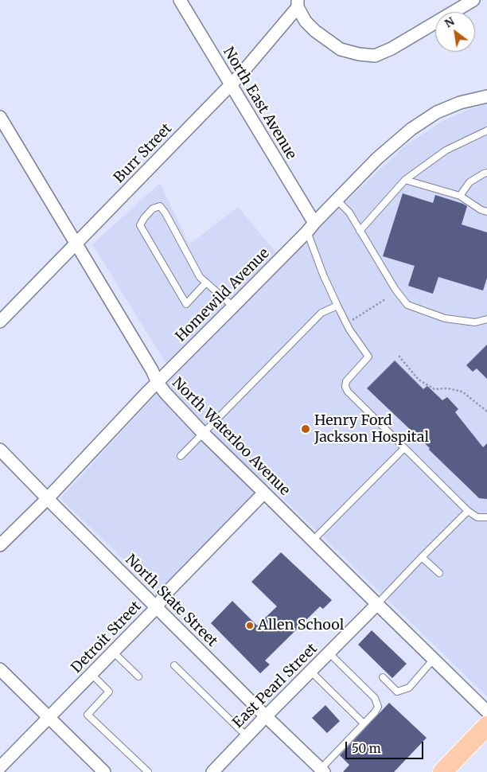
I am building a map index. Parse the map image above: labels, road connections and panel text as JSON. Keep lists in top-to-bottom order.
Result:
{
  "streets": {
    "street": [
      "North East Avenue",
      "Burr Street",
      "Homewild Avenue",
      "North Waterloo Avenue",
      "North State Street",
      "Detroit Street",
      "East Pearl Street"
    ]
  },
  "crossings": [
    ["North East Avenue", "Burr Street"],
    ["North East Avenue", "Homewild Avenue"],
    ["Burr Street", "North Waterloo Avenue"],
    ["Homewild Avenue", "North Waterloo Avenue"],
    ["Homewild Avenue", "North State Street"],
    ["North Waterloo Avenue", "Detroit Street"],
    ["North Waterloo Avenue", "East Pearl Street"],
    ["North State Street", "Detroit Street"],
    ["North State Street", "East Pearl Street"]
  ],
  "places": ["Henry Ford Jackson Hospital", "Allen School"],
  "scale_bar": "50 m",
  "north": "top left"
}
